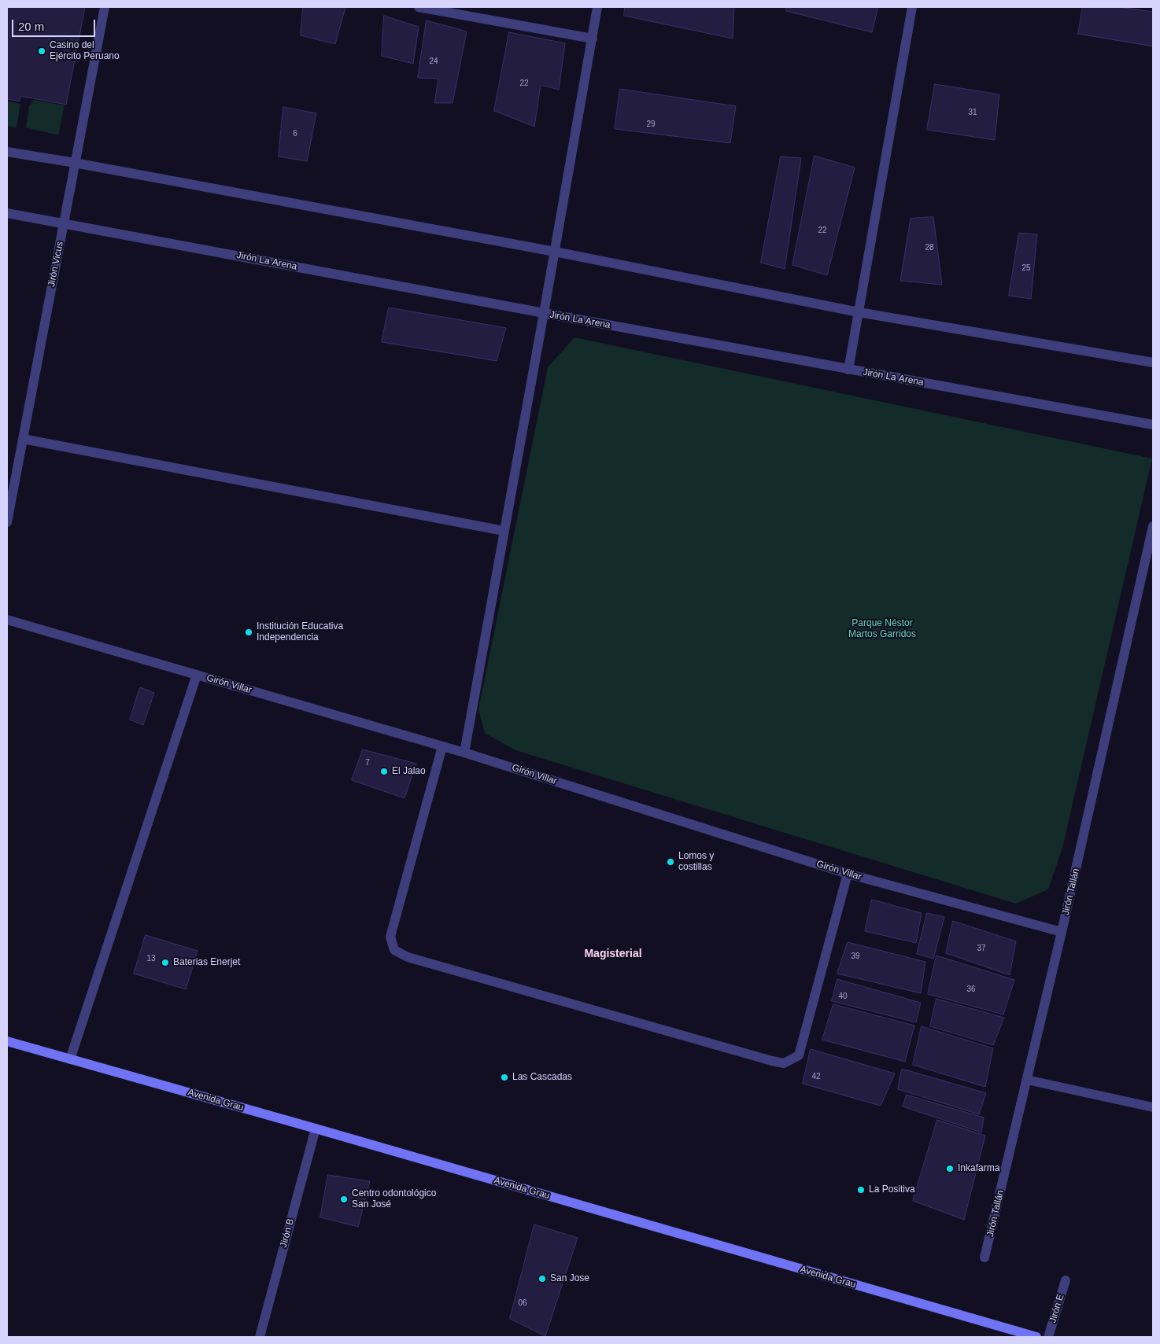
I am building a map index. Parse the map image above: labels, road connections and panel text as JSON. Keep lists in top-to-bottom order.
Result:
{
  "streets": {
    "main road": ["Avenida Grau"],
    "street": [
      "Jirón La Arena",
      "Jirón Vicus",
      "Girón Villar",
      "Jirón Tallán",
      "Jirón B",
      "Jirón E"
    ]
  },
  "crossings": [
    ["Jirón La Arena", "Jirón Vicus"],
    ["Girón Villar", "Jirón Tallán"],
    ["Avenida Grau", "Jirón B"]
  ],
  "districts": ["Magisterial"],
  "parks": ["Parque Néstor Martos Garridos"],
  "places": [
    "Casino del Ejército Peruano",
    "Institución Educativa Independencia",
    "El Jalao",
    "Lomos y costillas",
    "Baterias Enerjet",
    "Las Cascadas",
    "Inkafarma",
    "La Positiva",
    "Centro odontológico San José",
    "San Jose"
  ],
  "house_numbers": [
    "24",
    "22",
    "31",
    "29",
    "6",
    "22",
    "28",
    "25",
    "7",
    "37",
    "39",
    "13",
    "36",
    "40",
    "42",
    "06"
  ],
  "scale_bar": "20 m"
}
